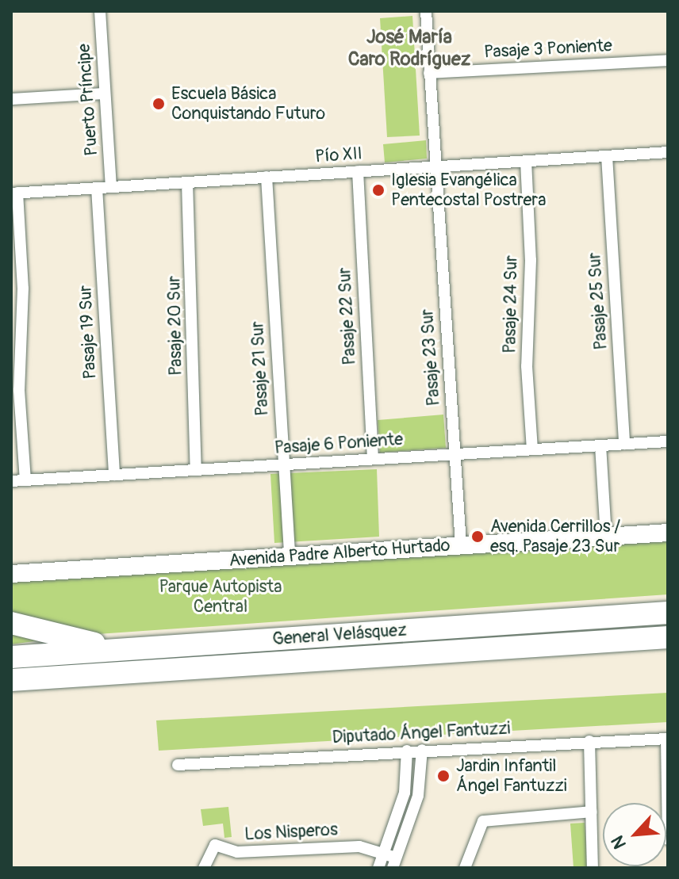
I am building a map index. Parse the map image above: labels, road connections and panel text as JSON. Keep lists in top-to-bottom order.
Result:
{
  "streets": {
    "highway": ["General Velásquez"],
    "street": [
      "Pasaje 3 Poniente",
      "Puerto Príncipe",
      "Pío XII",
      "Pasaje 25 Sur",
      "Pasaje 24 Sur",
      "Pasaje 22 Sur",
      "Pasaje 20 Sur",
      "Pasaje 19 Sur",
      "Pasaje 23 Sur",
      "Pasaje 21 Sur",
      "Pasaje 6 Poniente",
      "Avenida Padre Alberto Hurtado",
      "Diputado Ángel Fantuzzi",
      "Los Nisperos"
    ]
  },
  "crossings": [
    ["Pasaje 3 Poniente", "Pasaje 23 Sur"],
    ["Puerto Príncipe", "Pío XII"],
    ["Pío XII", "Pasaje 25 Sur"],
    ["Pío XII", "Pasaje 24 Sur"],
    ["Pío XII", "Pasaje 22 Sur"],
    ["Pío XII", "Pasaje 20 Sur"],
    ["Pío XII", "Pasaje 19 Sur"],
    ["Pío XII", "Pasaje 23 Sur"],
    ["Pío XII", "Pasaje 21 Sur"],
    ["Pasaje 25 Sur", "Pasaje 6 Poniente"],
    ["Pasaje 24 Sur", "Pasaje 6 Poniente"],
    ["Pasaje 22 Sur", "Pasaje 6 Poniente"],
    ["Pasaje 20 Sur", "Pasaje 6 Poniente"],
    ["Pasaje 19 Sur", "Pasaje 6 Poniente"],
    ["Pasaje 23 Sur", "Pasaje 6 Poniente"],
    ["Pasaje 23 Sur", "Avenida Padre Alberto Hurtado"],
    ["Pasaje 21 Sur", "Pasaje 6 Poniente"],
    ["Pasaje 21 Sur", "Avenida Padre Alberto Hurtado"]
  ],
  "districts": ["José María Caro Rodríguez"],
  "parks": ["Parque Autopista Central"],
  "places": [
    "Escuela Básica Conquistando Futuro",
    "Iglesia Evangélica Pentecostal Postrera",
    "Avenida Cerrillos / esq. Pasaje 23 Sur",
    "Jardin Infantil Ángel Fantuzzi"
  ],
  "north": "bottom left"
}
